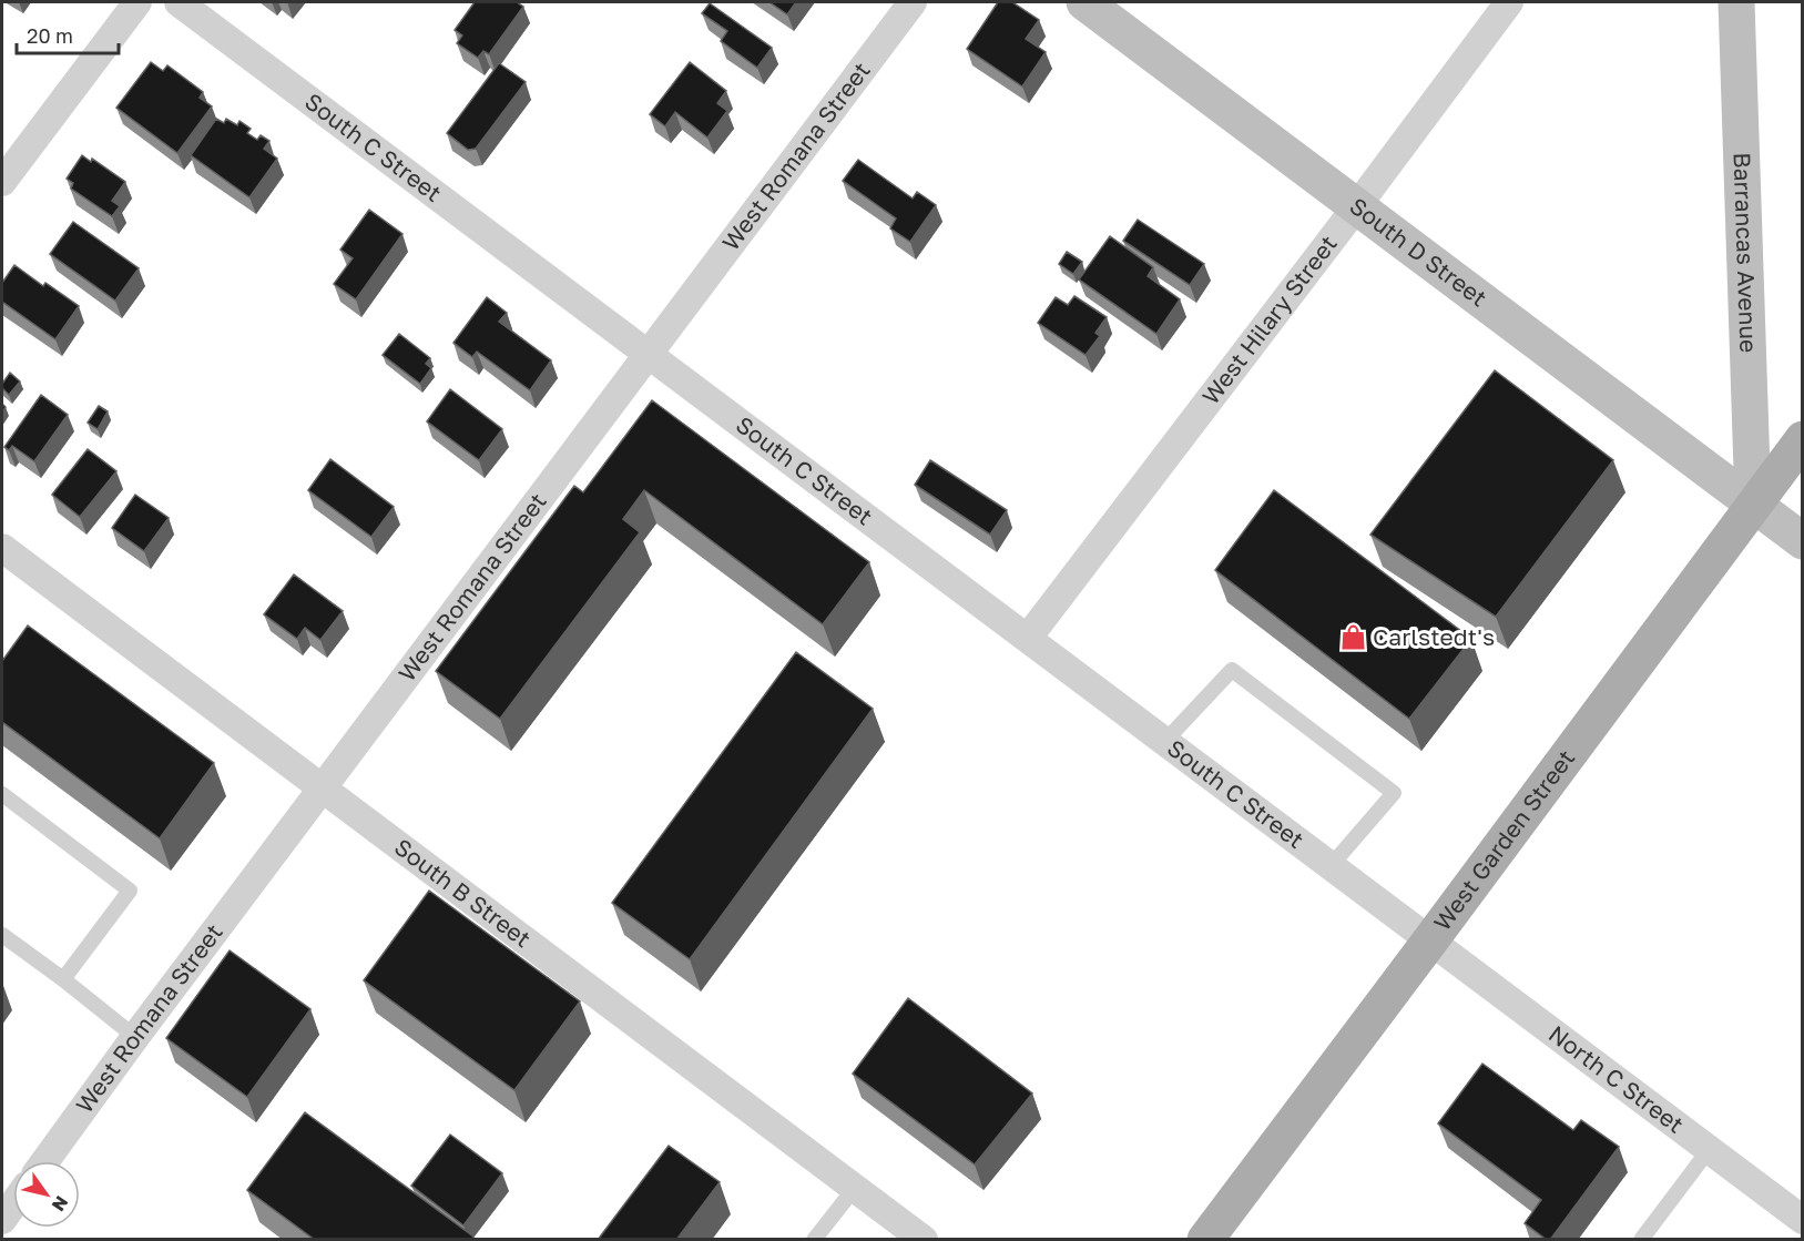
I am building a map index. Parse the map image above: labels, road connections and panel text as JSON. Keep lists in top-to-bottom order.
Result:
{
  "streets": {
    "main road": ["West Garden Street"],
    "street": [
      "South C Street",
      "West Romana Street",
      "Barrancas Avenue",
      "South D Street",
      "West Hilary Street",
      "South B Street",
      "North C Street"
    ]
  },
  "crossings": [
    ["South C Street", "West Romana Street"],
    ["South C Street", "West Hilary Street"],
    ["South C Street", "West Garden Street"],
    ["South C Street", "North C Street"],
    ["West Romana Street", "South B Street"],
    ["Barrancas Avenue", "South D Street"],
    ["Barrancas Avenue", "West Garden Street"],
    ["South D Street", "West Hilary Street"],
    ["South D Street", "West Garden Street"],
    ["West Garden Street", "North C Street"]
  ],
  "places": {
    "shop": ["Carlstedt's"]
  },
  "scale_bar": "20 m",
  "north": "bottom right"
}
